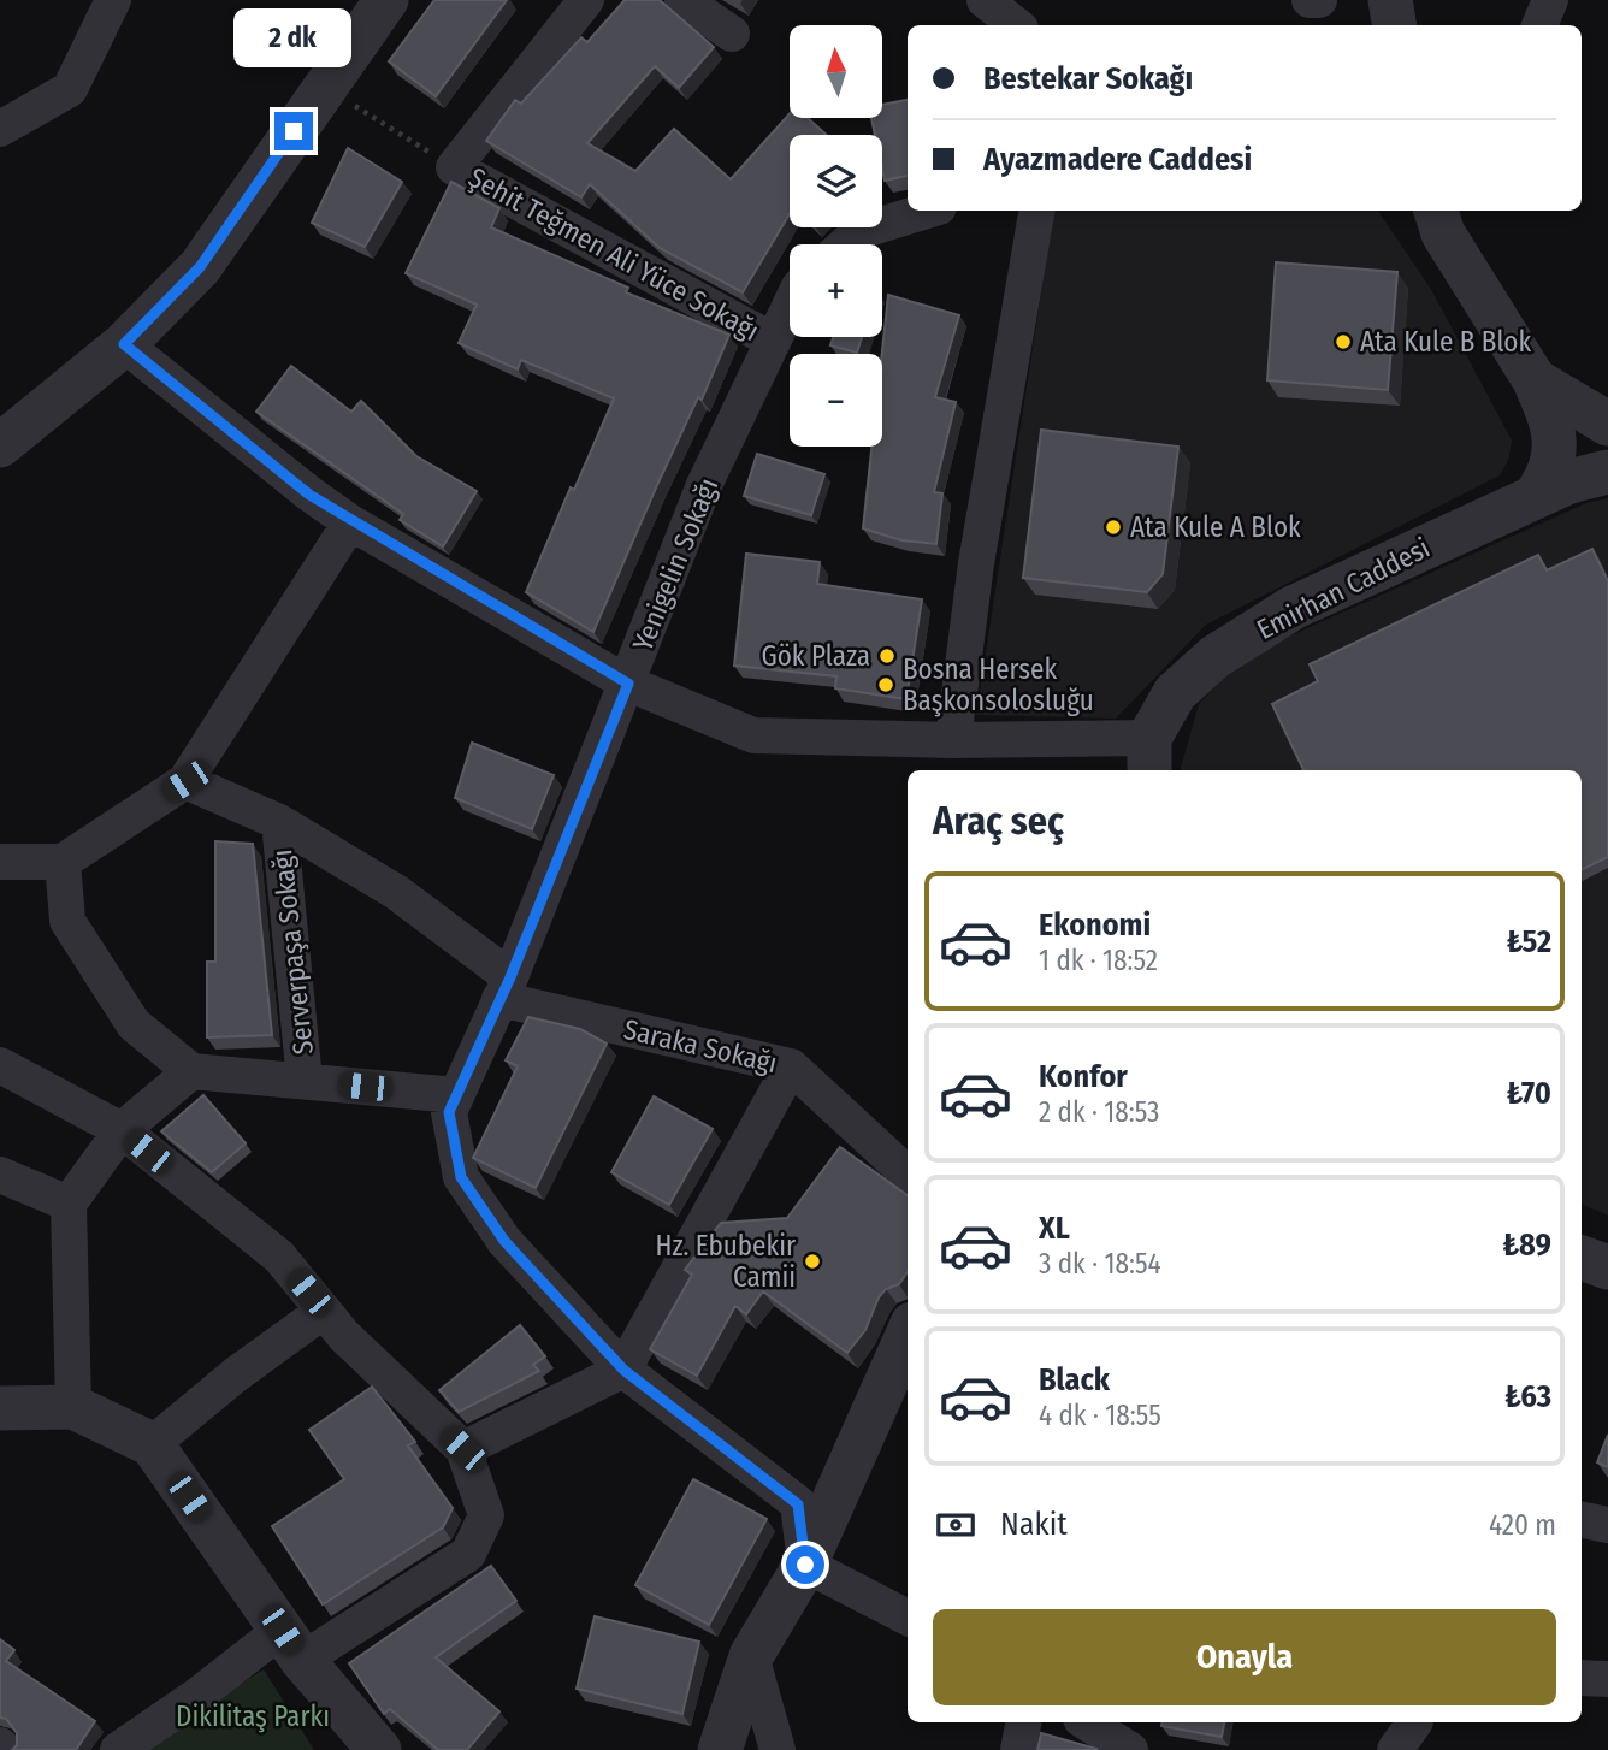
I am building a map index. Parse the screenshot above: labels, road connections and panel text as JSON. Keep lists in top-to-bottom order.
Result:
{
  "streets": {
    "street": [
      "Şehit Teğmen Ali Yüce Sokağı",
      "Yenigelin Sokağı",
      "Emirhan Caddesi",
      "Serverpaşa Sokağı",
      "Saraka Sokağı"
    ]
  },
  "crossings": [
    ["Şehit Teğmen Ali Yüce Sokağı", "Yenigelin Sokağı"],
    ["Yenigelin Sokağı", "Emirhan Caddesi"]
  ],
  "parks": ["Dikilitaş Parkı"],
  "places": [
    "Ata Kule B Blok",
    "Ata Kule A Blok",
    "Gök Plaza",
    "Bosna Hersek Başkonsolosluğu",
    "Hz. Ebubekir Camii"
  ],
  "north": "top",
  "page": {
    "bubble": "2 dk",
    "map_buttons": ["+", "−"],
    "banner": ["Bestekar Sokağı", "Ayazmadere Caddesi"],
    "heading": "Araç seç",
    "list": [
      {
        "name": "Ekonomi",
        "note": "1 dk · 18:52",
        "value": "₺52"
      },
      {
        "name": "Konfor",
        "note": "2 dk · 18:53",
        "value": "₺70"
      },
      {
        "name": "XL",
        "note": "3 dk · 18:54",
        "value": "₺89"
      },
      {
        "name": "Black",
        "note": "4 dk · 18:55",
        "value": "₺63"
      }
    ],
    "pay": ["Nakit", "420 m"],
    "buttons": "Onayla"
  }
}
